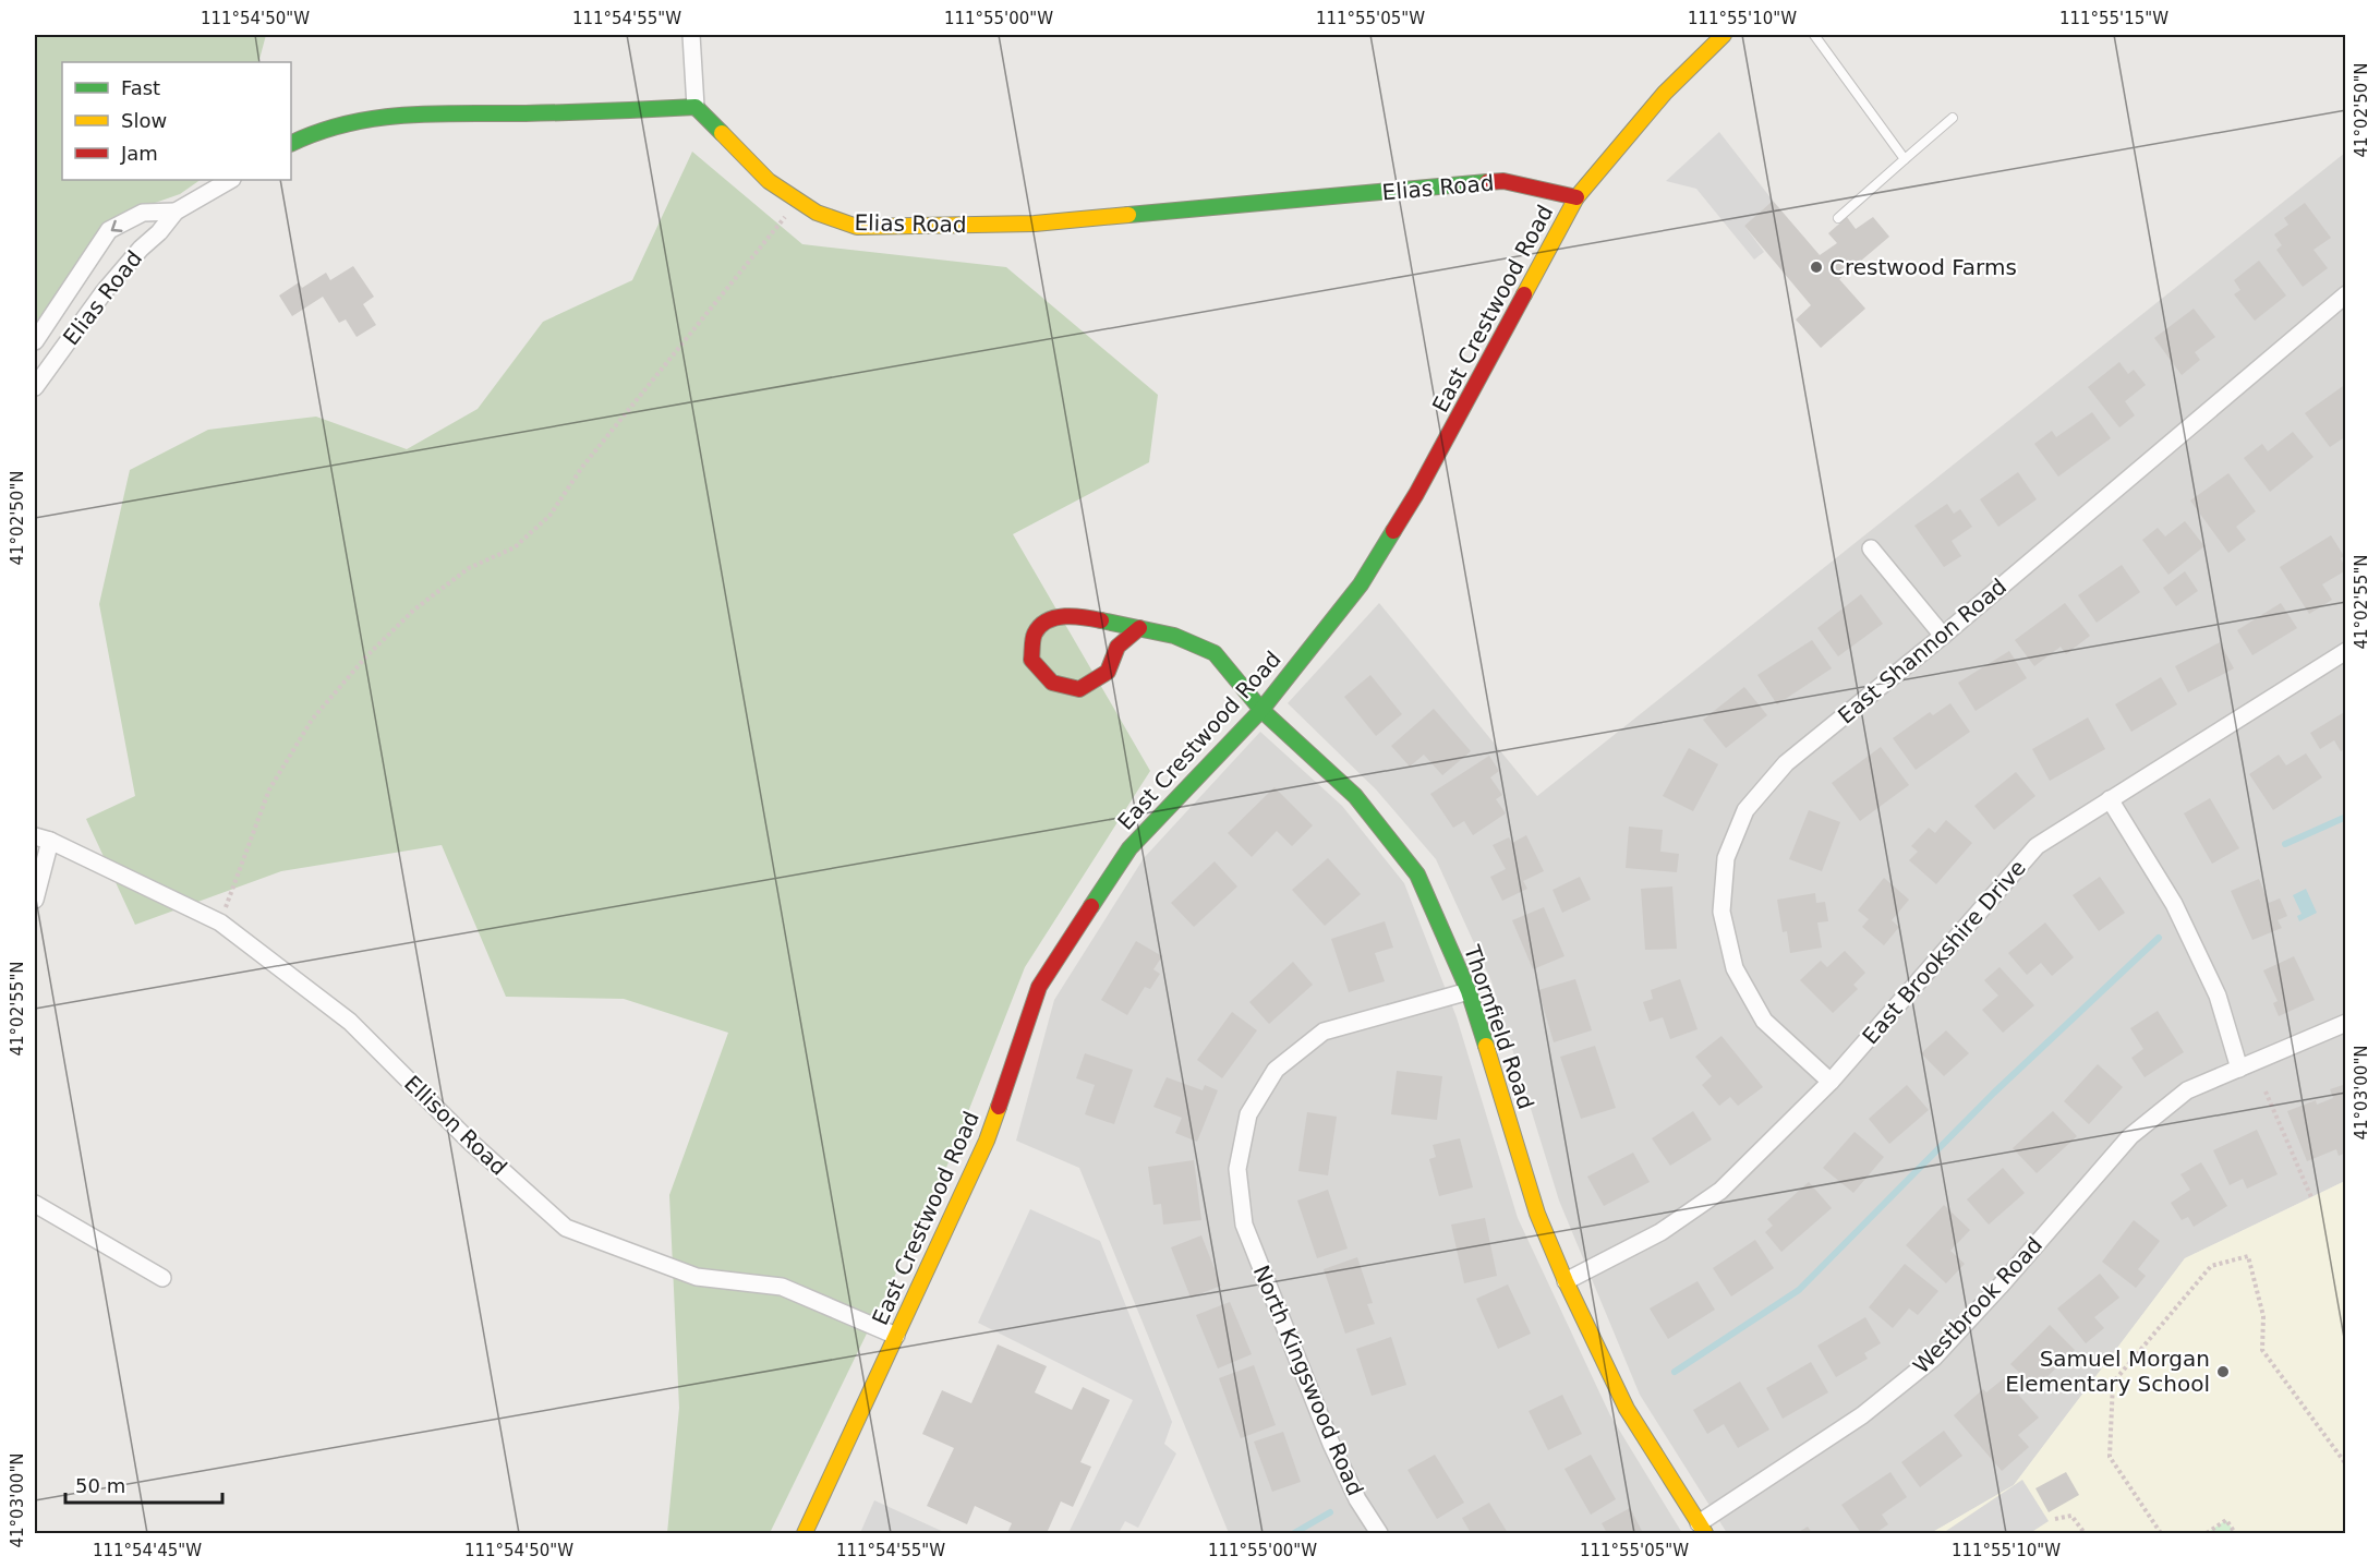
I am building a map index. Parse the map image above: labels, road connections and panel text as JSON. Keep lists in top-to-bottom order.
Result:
{
  "streets": {
    "street": [
      "Elias Road",
      "East Crestwood Road",
      "East Shannon Road",
      "East Brookshire Drive",
      "Thornfield Road",
      "Ellison Road",
      "Westbrook Road",
      "North Kingswood Road"
    ]
  },
  "crossings": [
    ["Elias Road", "East Crestwood Road"],
    ["East Crestwood Road", "Thornfield Road"],
    ["East Crestwood Road", "Ellison Road"],
    ["East Shannon Road", "East Brookshire Drive"],
    ["East Brookshire Drive", "Thornfield Road"],
    ["Thornfield Road", "Westbrook Road"],
    ["Thornfield Road", "North Kingswood Road"]
  ],
  "places": ["Crestwood Farms", "Samuel Morgan Elementary School"],
  "legend": ["Fast", "Slow", "Jam"],
  "scale_bar": "50 m",
  "coordinates": [
    "111°54'50\"W",
    "111°54'55\"W",
    "111°55'00\"W",
    "111°55'05\"W",
    "111°55'10\"W",
    "111°55'15\"W",
    "41°02'50\"N",
    "41°02'55\"N",
    "41°03'00\"N",
    "111°54'45\"W"
  ]
}
